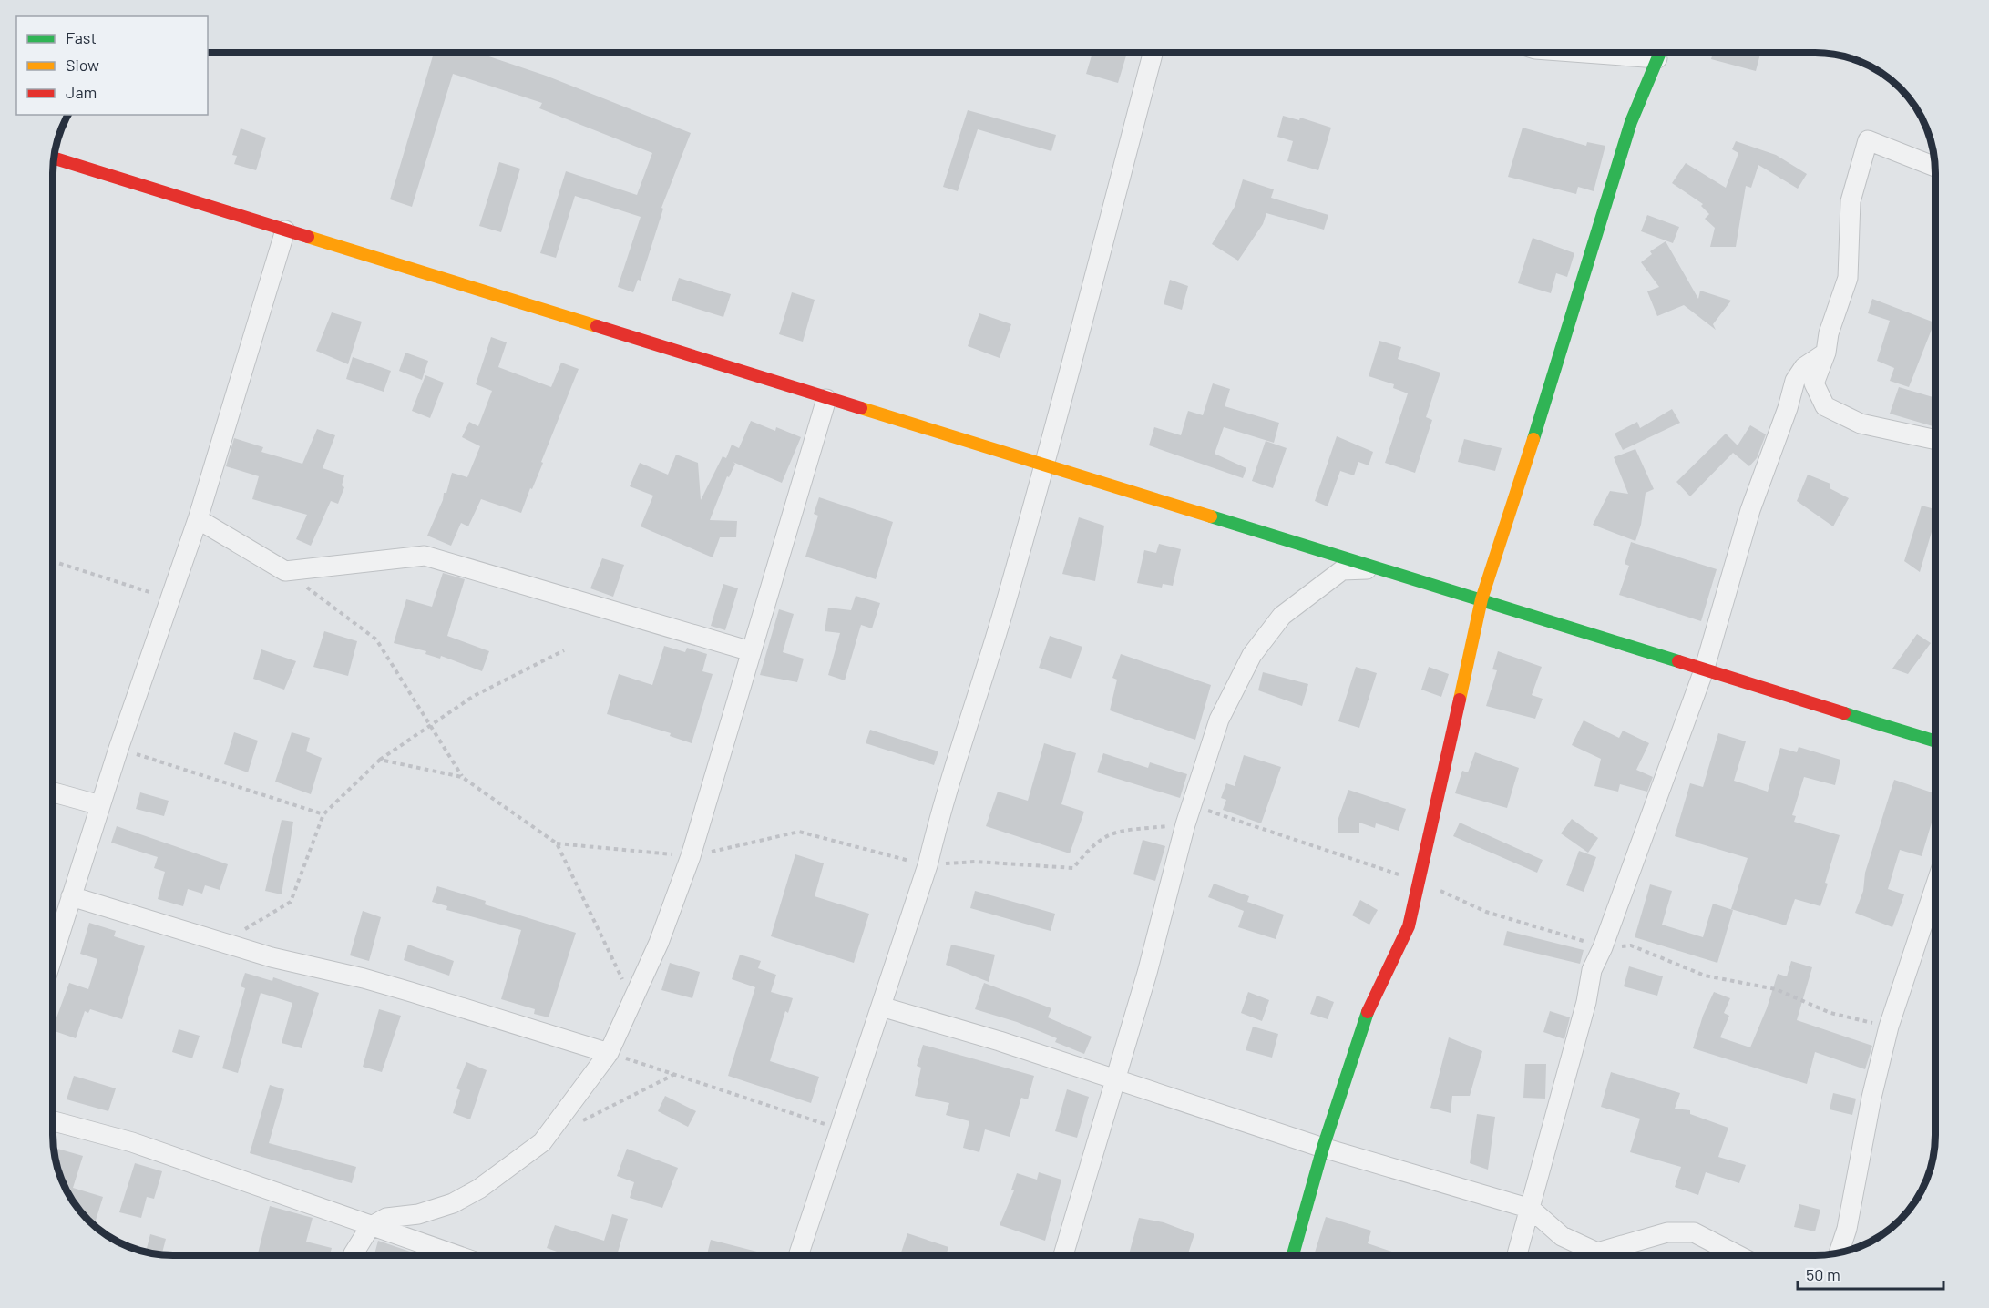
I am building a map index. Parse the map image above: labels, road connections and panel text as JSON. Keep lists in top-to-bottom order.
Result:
{
  "legend": ["Fast", "Slow", "Jam"],
  "scale_bar": "50 m"
}
